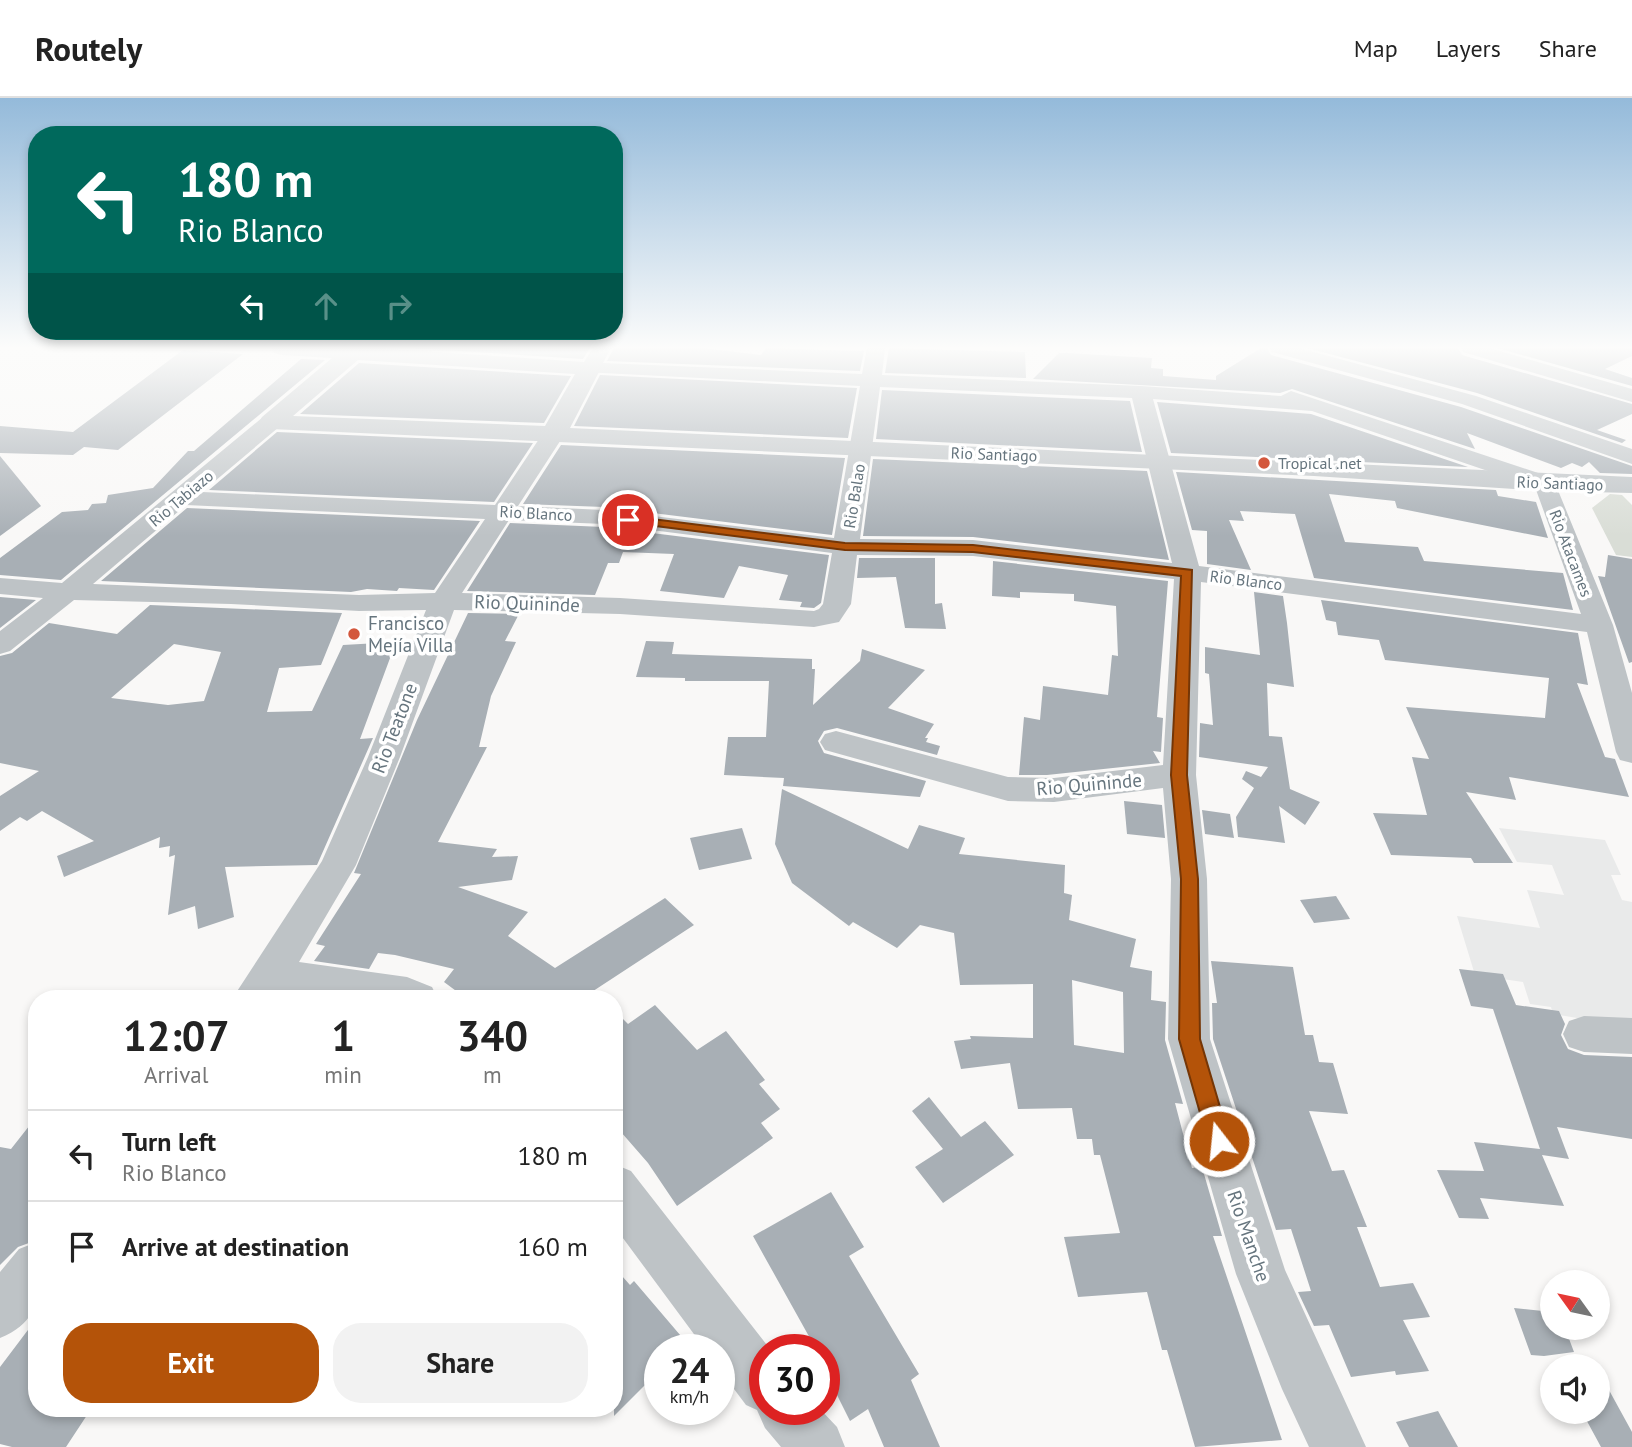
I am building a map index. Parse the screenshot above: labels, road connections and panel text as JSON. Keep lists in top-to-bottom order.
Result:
{
  "streets": {
    "street": [
      "Rio Santiago",
      "Rio Balao",
      "Rio Tabiazo",
      "Rio Blanco",
      "Rio Atacames",
      "Rio Quininde",
      "Rio Teatone",
      "Rio Manche"
    ]
  },
  "crossings": [
    ["Rio Santiago", "Rio Balao"],
    ["Rio Santiago", "Rio Tabiazo"],
    ["Rio Santiago", "Rio Atacames"],
    ["Rio Santiago", "Rio Teatone"],
    ["Rio Santiago", "Rio Manche"],
    ["Rio Balao", "Rio Blanco"],
    ["Rio Balao", "Rio Quininde"],
    ["Rio Tabiazo", "Rio Blanco"],
    ["Rio Tabiazo", "Rio Quininde"],
    ["Rio Blanco", "Rio Atacames"],
    ["Rio Blanco", "Rio Teatone"],
    ["Rio Blanco", "Rio Manche"],
    ["Rio Quininde", "Rio Teatone"],
    ["Rio Quininde", "Rio Manche"]
  ],
  "places": ["Tropical .net", "Francisco Mejía Villa"],
  "north": "top left",
  "page": {
    "header": "Routely",
    "nav": ["Map", "Layers", "Share"],
    "turn": ["180 m", "Rio Blanco"],
    "eta": [
      "12:07",
      "Arrival",
      "1",
      "min",
      "340",
      "m"
    ],
    "list": [
      {
        "name": "Turn left",
        "note": "Rio Blanco",
        "value": "180 m"
      },
      {
        "name": "Arrive at destination",
        "value": "160 m"
      }
    ],
    "buttons": ["Exit", "Share"],
    "speed": "24 km/h",
    "limit": "30"
  }
}
